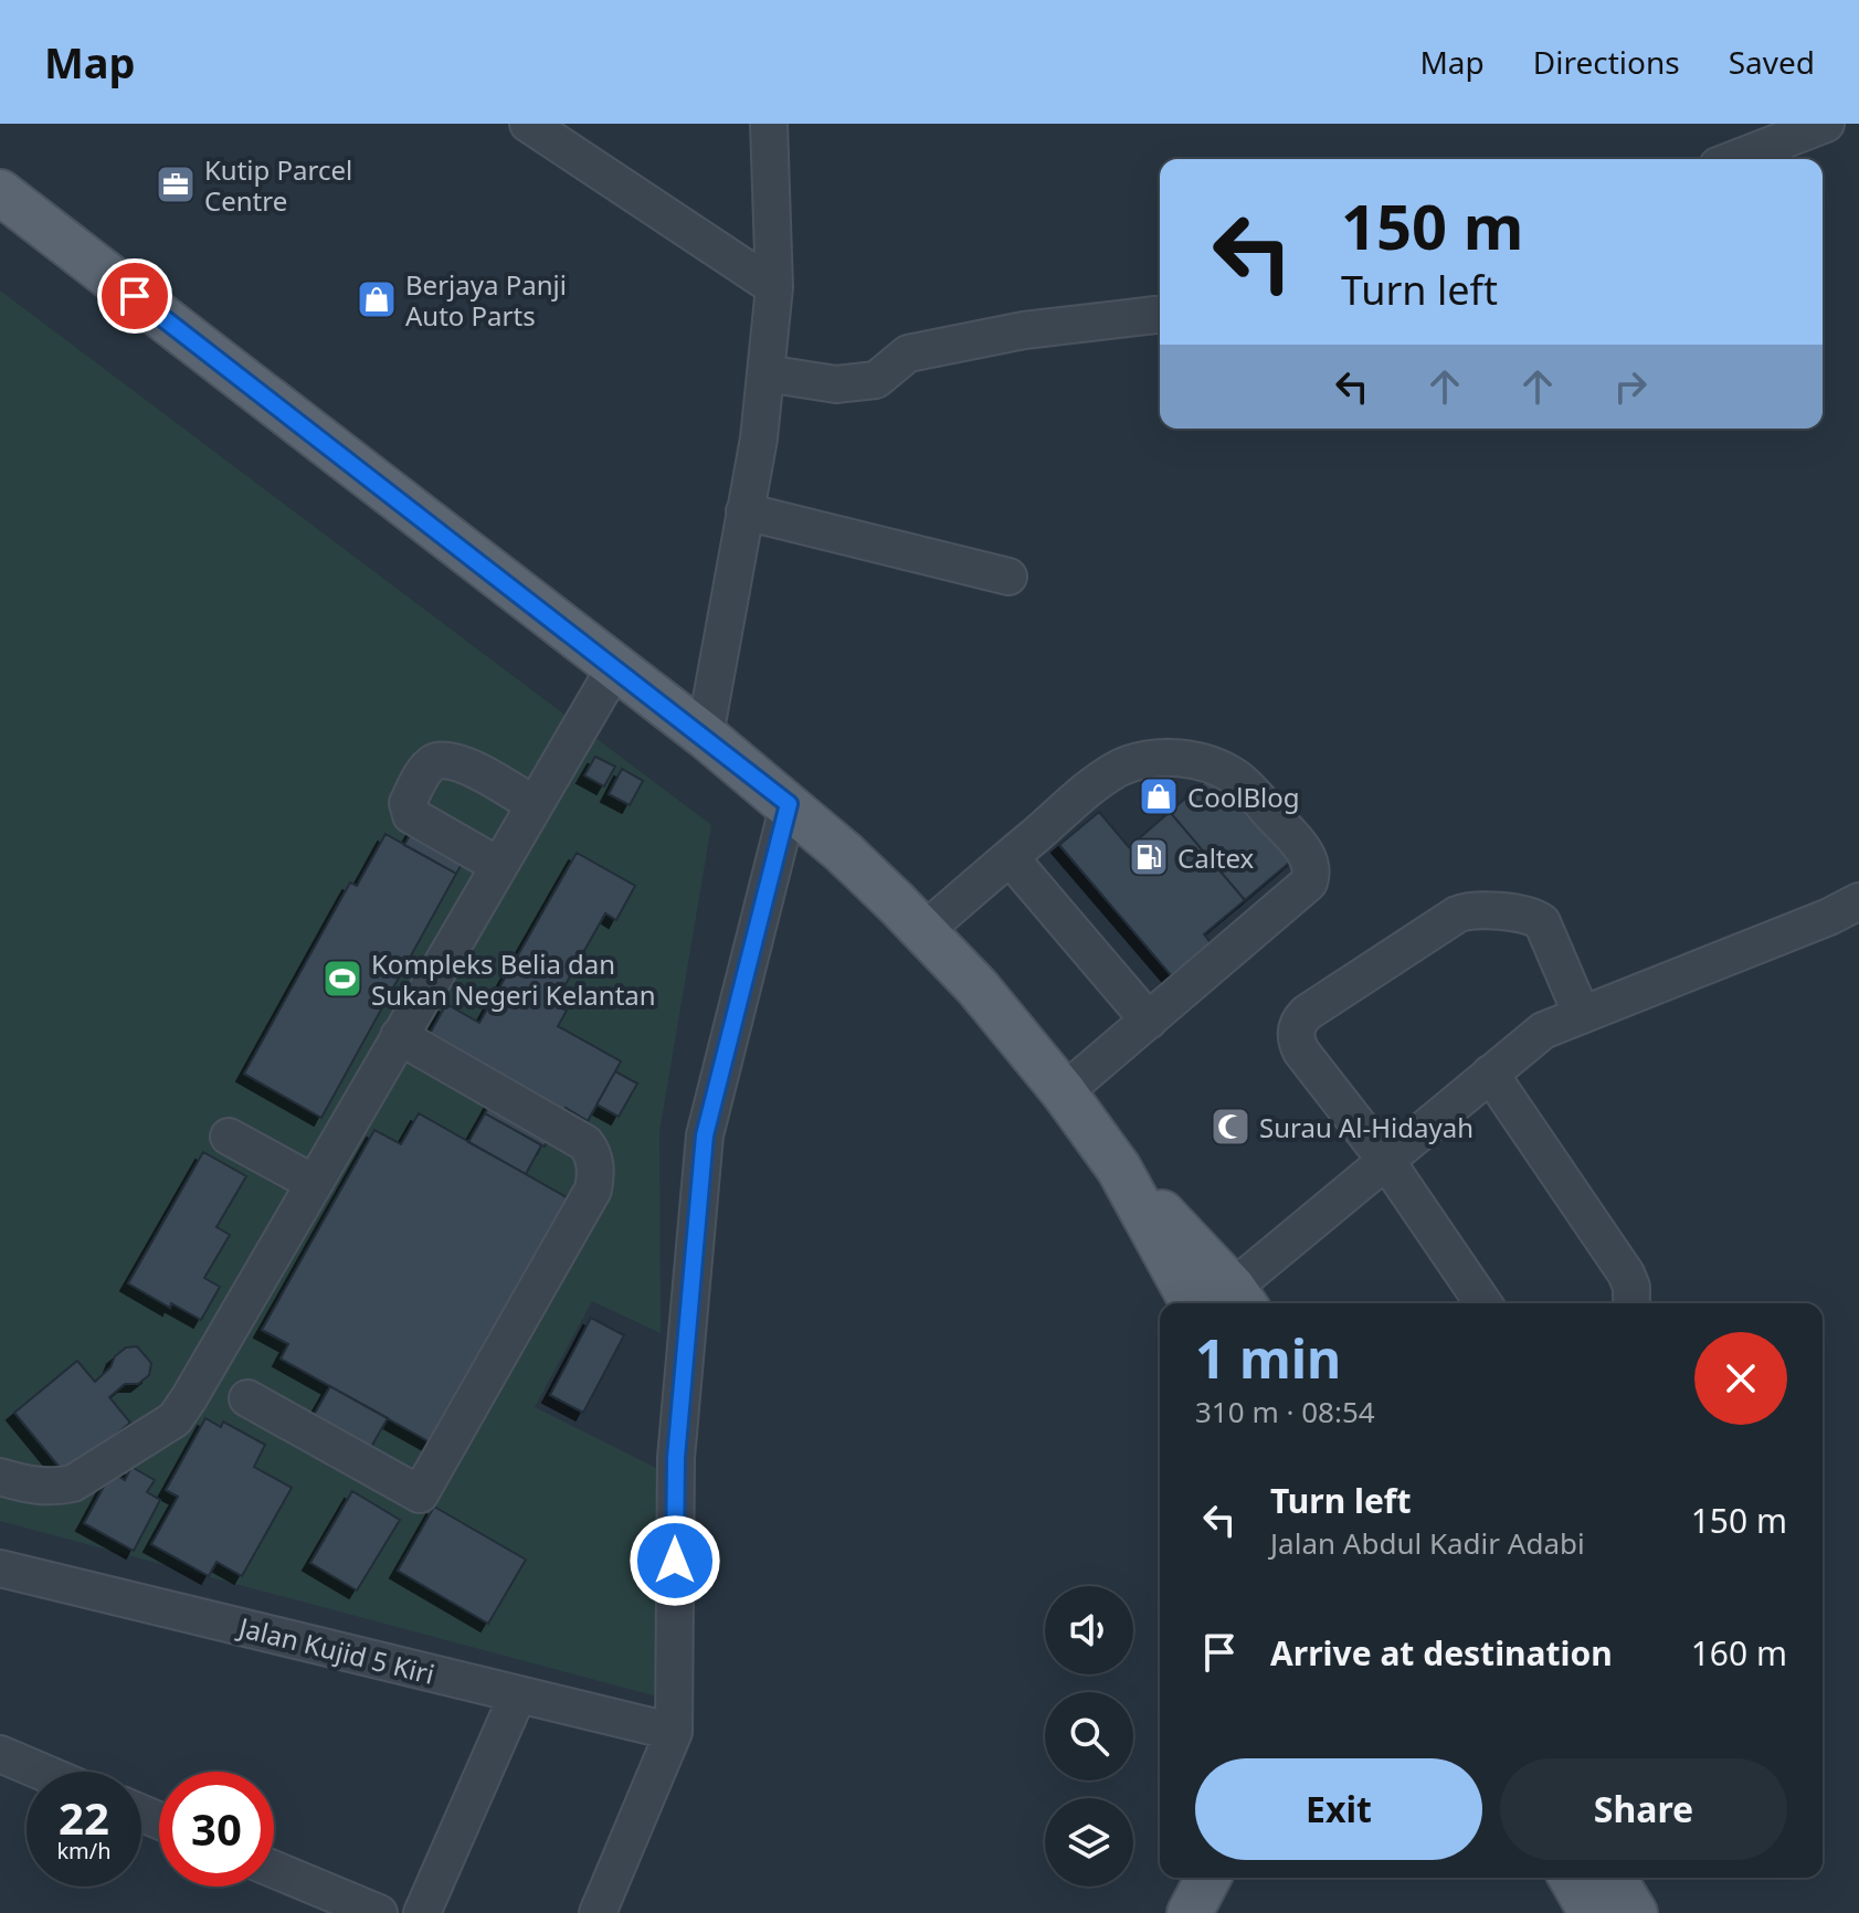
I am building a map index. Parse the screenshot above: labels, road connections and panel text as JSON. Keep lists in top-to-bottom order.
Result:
{
  "streets": {
    "street": ["Jalan Kujid 5 Kiri"]
  },
  "places": {
    "office": ["Kutip Parcel Centre"],
    "shop": ["Berjaya Panji Auto Parts", "CoolBlog"],
    "fuel station": ["Caltex"],
    "sports": ["Kompleks Belia dan Sukan Negeri Kelantan"],
    "mosque": ["Surau Al-Hidayah"]
  },
  "page": {
    "header": "Map",
    "nav": ["Map", "Directions", "Saved"],
    "turn": ["150 m", "Turn left"],
    "heading": ["1 min", "310 m · 08:54"],
    "list": [
      {
        "name": "Turn left",
        "note": "Jalan Abdul Kadir Adabi",
        "value": "150 m"
      },
      {
        "name": "Arrive at destination",
        "value": "160 m"
      }
    ],
    "buttons": ["Exit", "Share"],
    "speed": "22 km/h",
    "limit": "30"
  }
}
